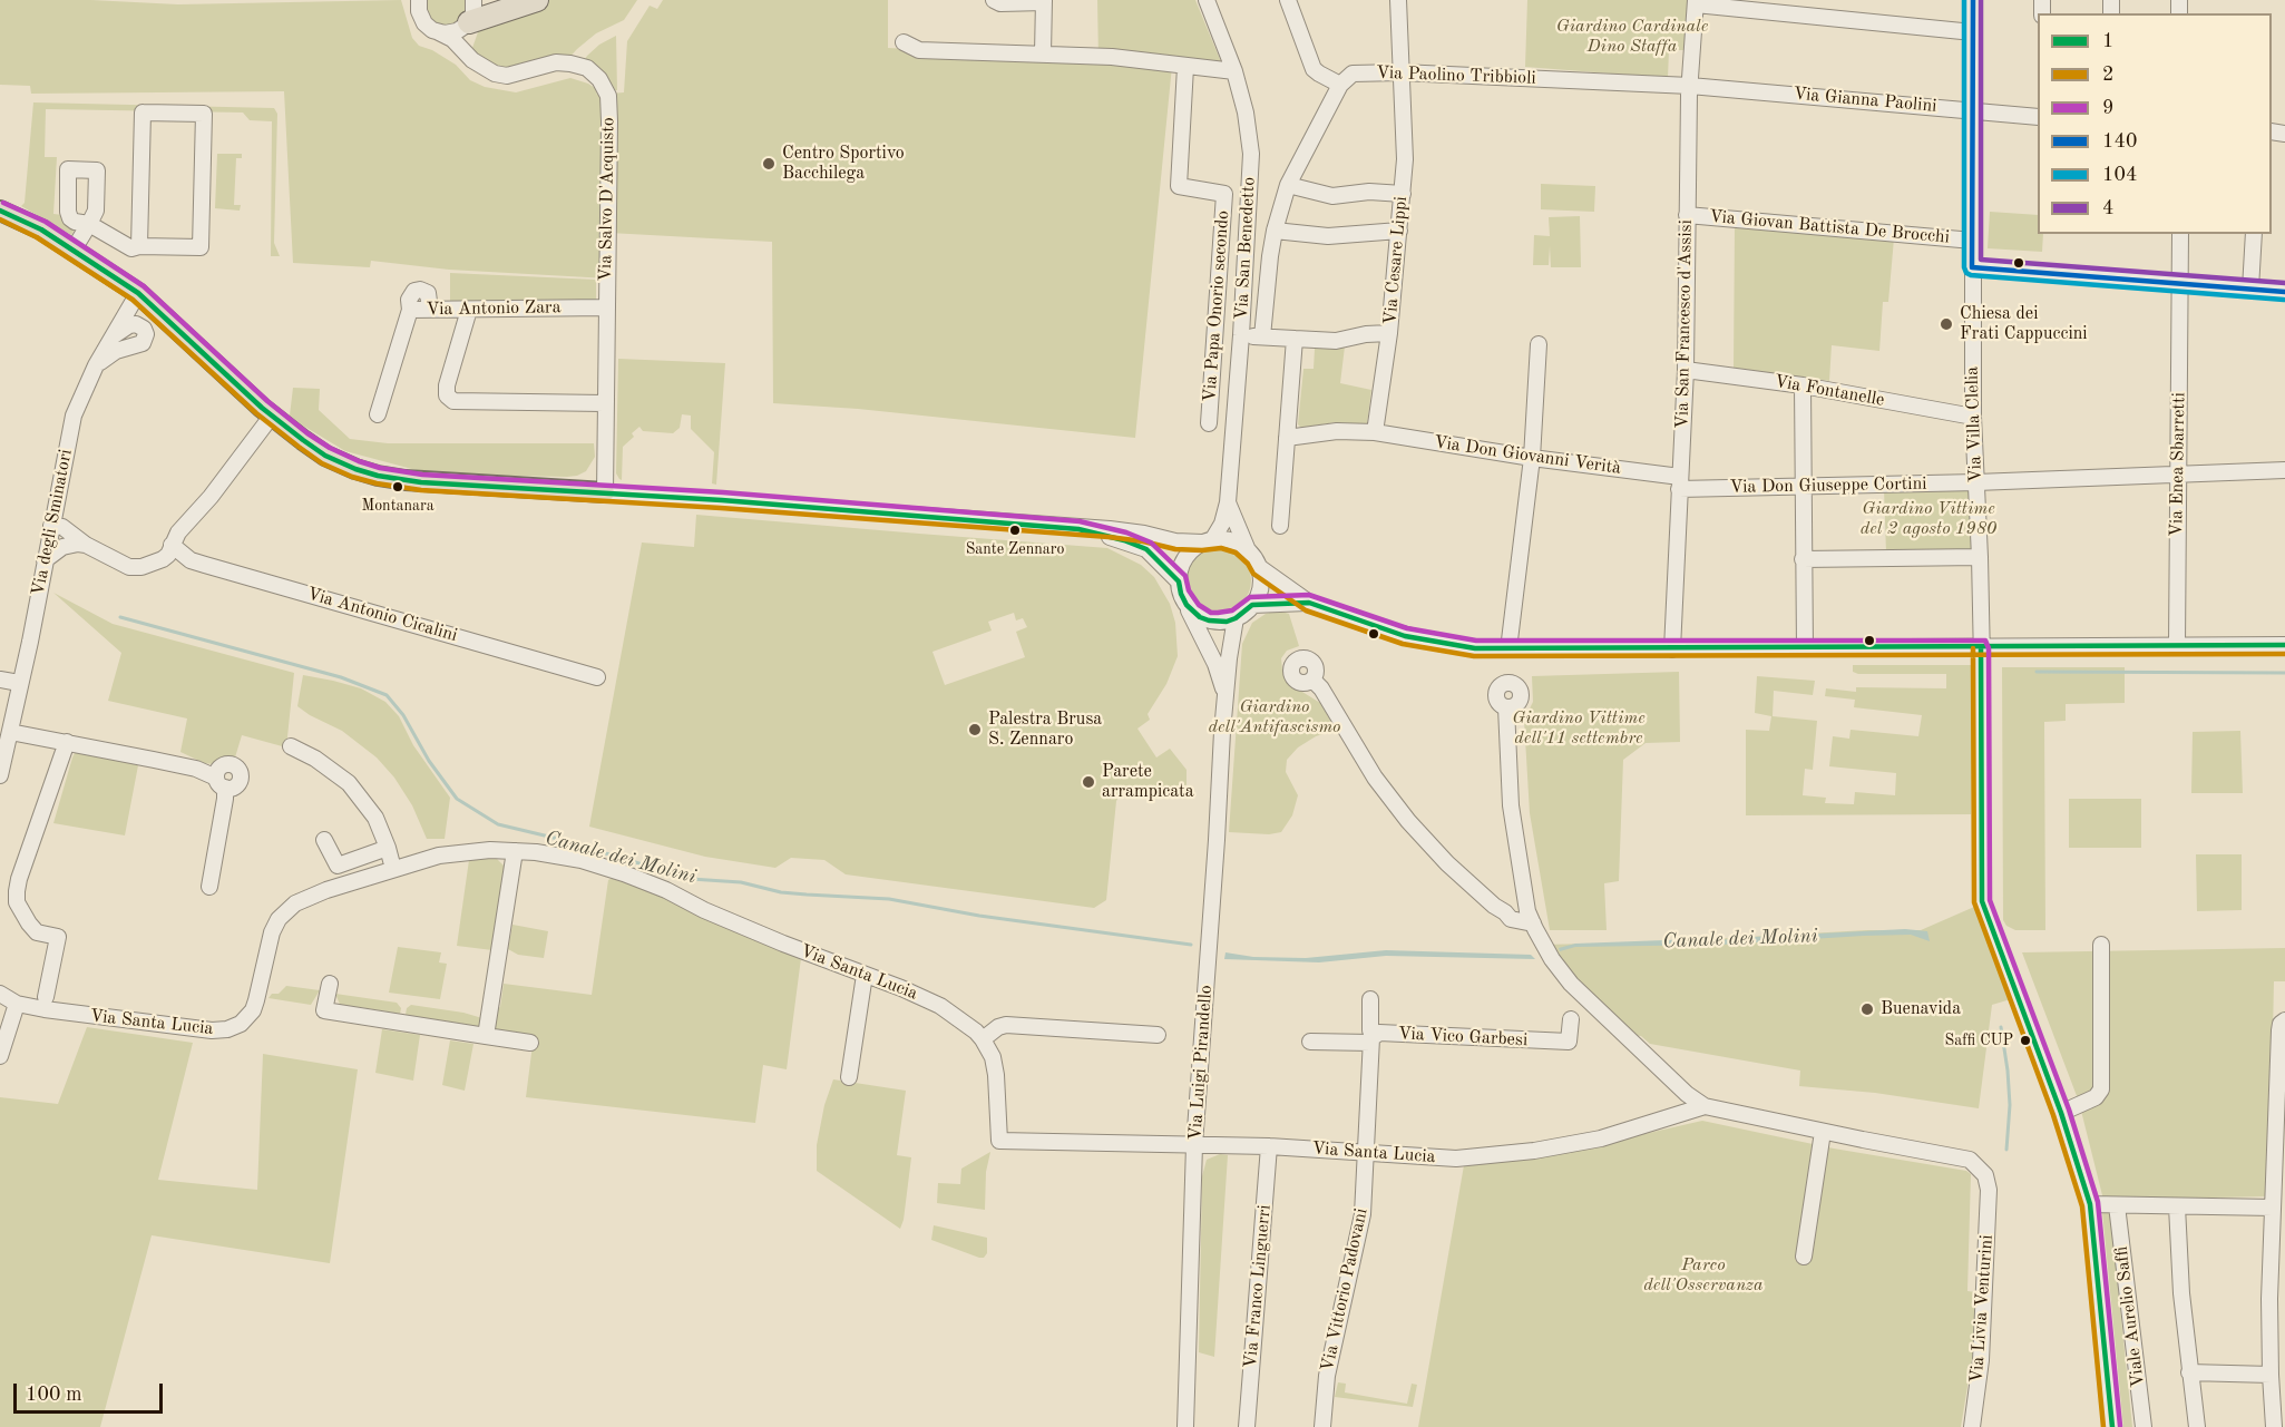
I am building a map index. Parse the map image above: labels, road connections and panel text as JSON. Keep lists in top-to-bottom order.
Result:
{
  "streets": {
    "street": [
      "Via Paolino Tribbioli",
      "Via Gianna Paolini",
      "Via Salvo D'Acquisto",
      "Via Giovan Battista De Brocchi",
      "Via San Benedetto",
      "Via Cesare Lippi",
      "Via Papa Onorio secondo",
      "Via Antonio Zara",
      "Via San Francesco d'Assisi",
      "Via Fontanelle",
      "Via Villa Clelia",
      "Via Don Giovanni Verità",
      "Via Enea Sbarretti",
      "Via Don Giuseppe Cortini",
      "Via degli Sminatori",
      "Via Antonio Cicalini",
      "Via Santa Lucia",
      "Via Vico Garbesi",
      "Via Luigi Pirandello",
      "Via Franco Linguerri",
      "Via Vittorio Padovani",
      "Via Livia Venturini",
      "Viale Aurelio Saffi"
    ]
  },
  "crossings": [
    ["Via Paolino Tribbioli", "Via Gianna Paolini"],
    ["Via Paolino Tribbioli", "Via Cesare Lippi"],
    ["Via Paolino Tribbioli", "Via San Francesco d'Assisi"],
    ["Via Gianna Paolini", "Via San Francesco d'Assisi"],
    ["Via Gianna Paolini", "Via Villa Clelia"],
    ["Via Salvo D'Acquisto", "Via Antonio Zara"],
    ["Via Giovan Battista De Brocchi", "Via San Francesco d'Assisi"],
    ["Via Giovan Battista De Brocchi", "Via Villa Clelia"],
    ["Via San Benedetto", "Via Luigi Pirandello"],
    ["Via Cesare Lippi", "Via Don Giovanni Verità"],
    ["Via San Francesco d'Assisi", "Via Fontanelle"],
    ["Via San Francesco d'Assisi", "Via Don Giovanni Verità"],
    ["Via San Francesco d'Assisi", "Via Don Giuseppe Cortini"],
    ["Via Fontanelle", "Via Villa Clelia"],
    ["Via Villa Clelia", "Via Don Giuseppe Cortini"],
    ["Via Villa Clelia", "Viale Aurelio Saffi"],
    ["Via Don Giovanni Verità", "Via Don Giuseppe Cortini"],
    ["Via Enea Sbarretti", "Via Don Giuseppe Cortini"],
    ["Via Santa Lucia", "Via Vico Garbesi"],
    ["Via Santa Lucia", "Via Luigi Pirandello"],
    ["Via Santa Lucia", "Via Franco Linguerri"],
    ["Via Santa Lucia", "Via Vittorio Padovani"],
    ["Via Santa Lucia", "Via Livia Venturini"],
    ["Via Vico Garbesi", "Via Vittorio Padovani"]
  ],
  "water": ["Canale dei Molini"],
  "parks": [
    "Giardino Cardinale Dino Staffa",
    "Giardino Vittime del 2 agosto 1980",
    "Giardino dell'Antifascismo",
    "Giardino Vittime dell'11 settembre",
    "Parco dell'Osservanza"
  ],
  "places": [
    "Centro Sportivo Bacchilega",
    "Chiesa dei Frati Cappuccini",
    "Montanara",
    "Sante Zennaro",
    "Palestra Brusa S. Zennaro",
    "Parete arrampicata",
    "Buenavida",
    "Saffi CUP"
  ],
  "lines": [
    "transit line 140",
    "transit line 104",
    "transit line 4",
    "transit line 9",
    "transit line 1",
    "transit line 2"
  ],
  "legend": [
    "1",
    "2",
    "9",
    "140",
    "104",
    "4"
  ],
  "scale_bar": "100 m"
}
